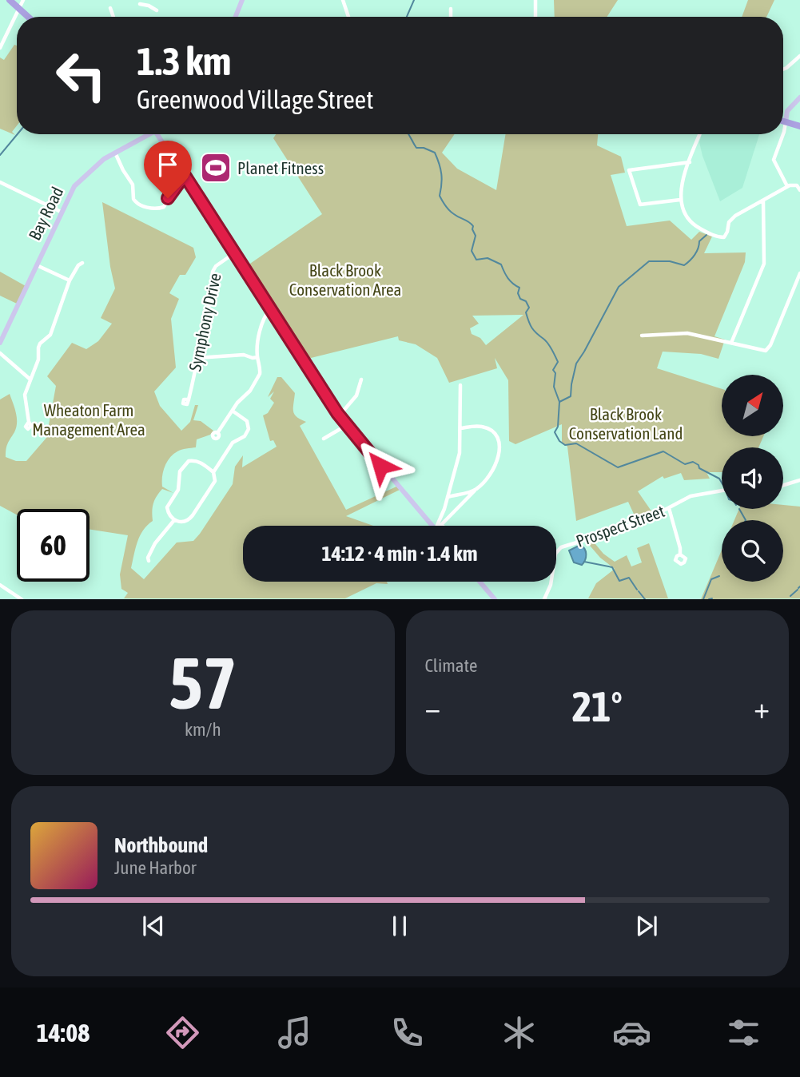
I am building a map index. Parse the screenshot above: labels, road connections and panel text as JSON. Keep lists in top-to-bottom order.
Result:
{
  "streets": {
    "main road": ["Bay Road"],
    "street": ["Symphony Drive", "Prospect Street"]
  },
  "parks": ["Black Brook Conservation Area", "Wheaton Farm Management Area", "Black Brook Conservation Land"],
  "places": {
    "sports": ["Planet Fitness"]
  },
  "north": "top right",
  "page": {
    "turn": ["1.3 km", "Greenwood Village Street"],
    "limit": "60",
    "trip": "14:12 · 4 min · 1.4 km",
    "tile": [
      ["57", "km/h"],
      "Climate"
    ],
    "heat": ["−", "21°", "+"],
    "song": ["Northbound", "June Harbor"],
    "tabs": "14:08"
  }
}
